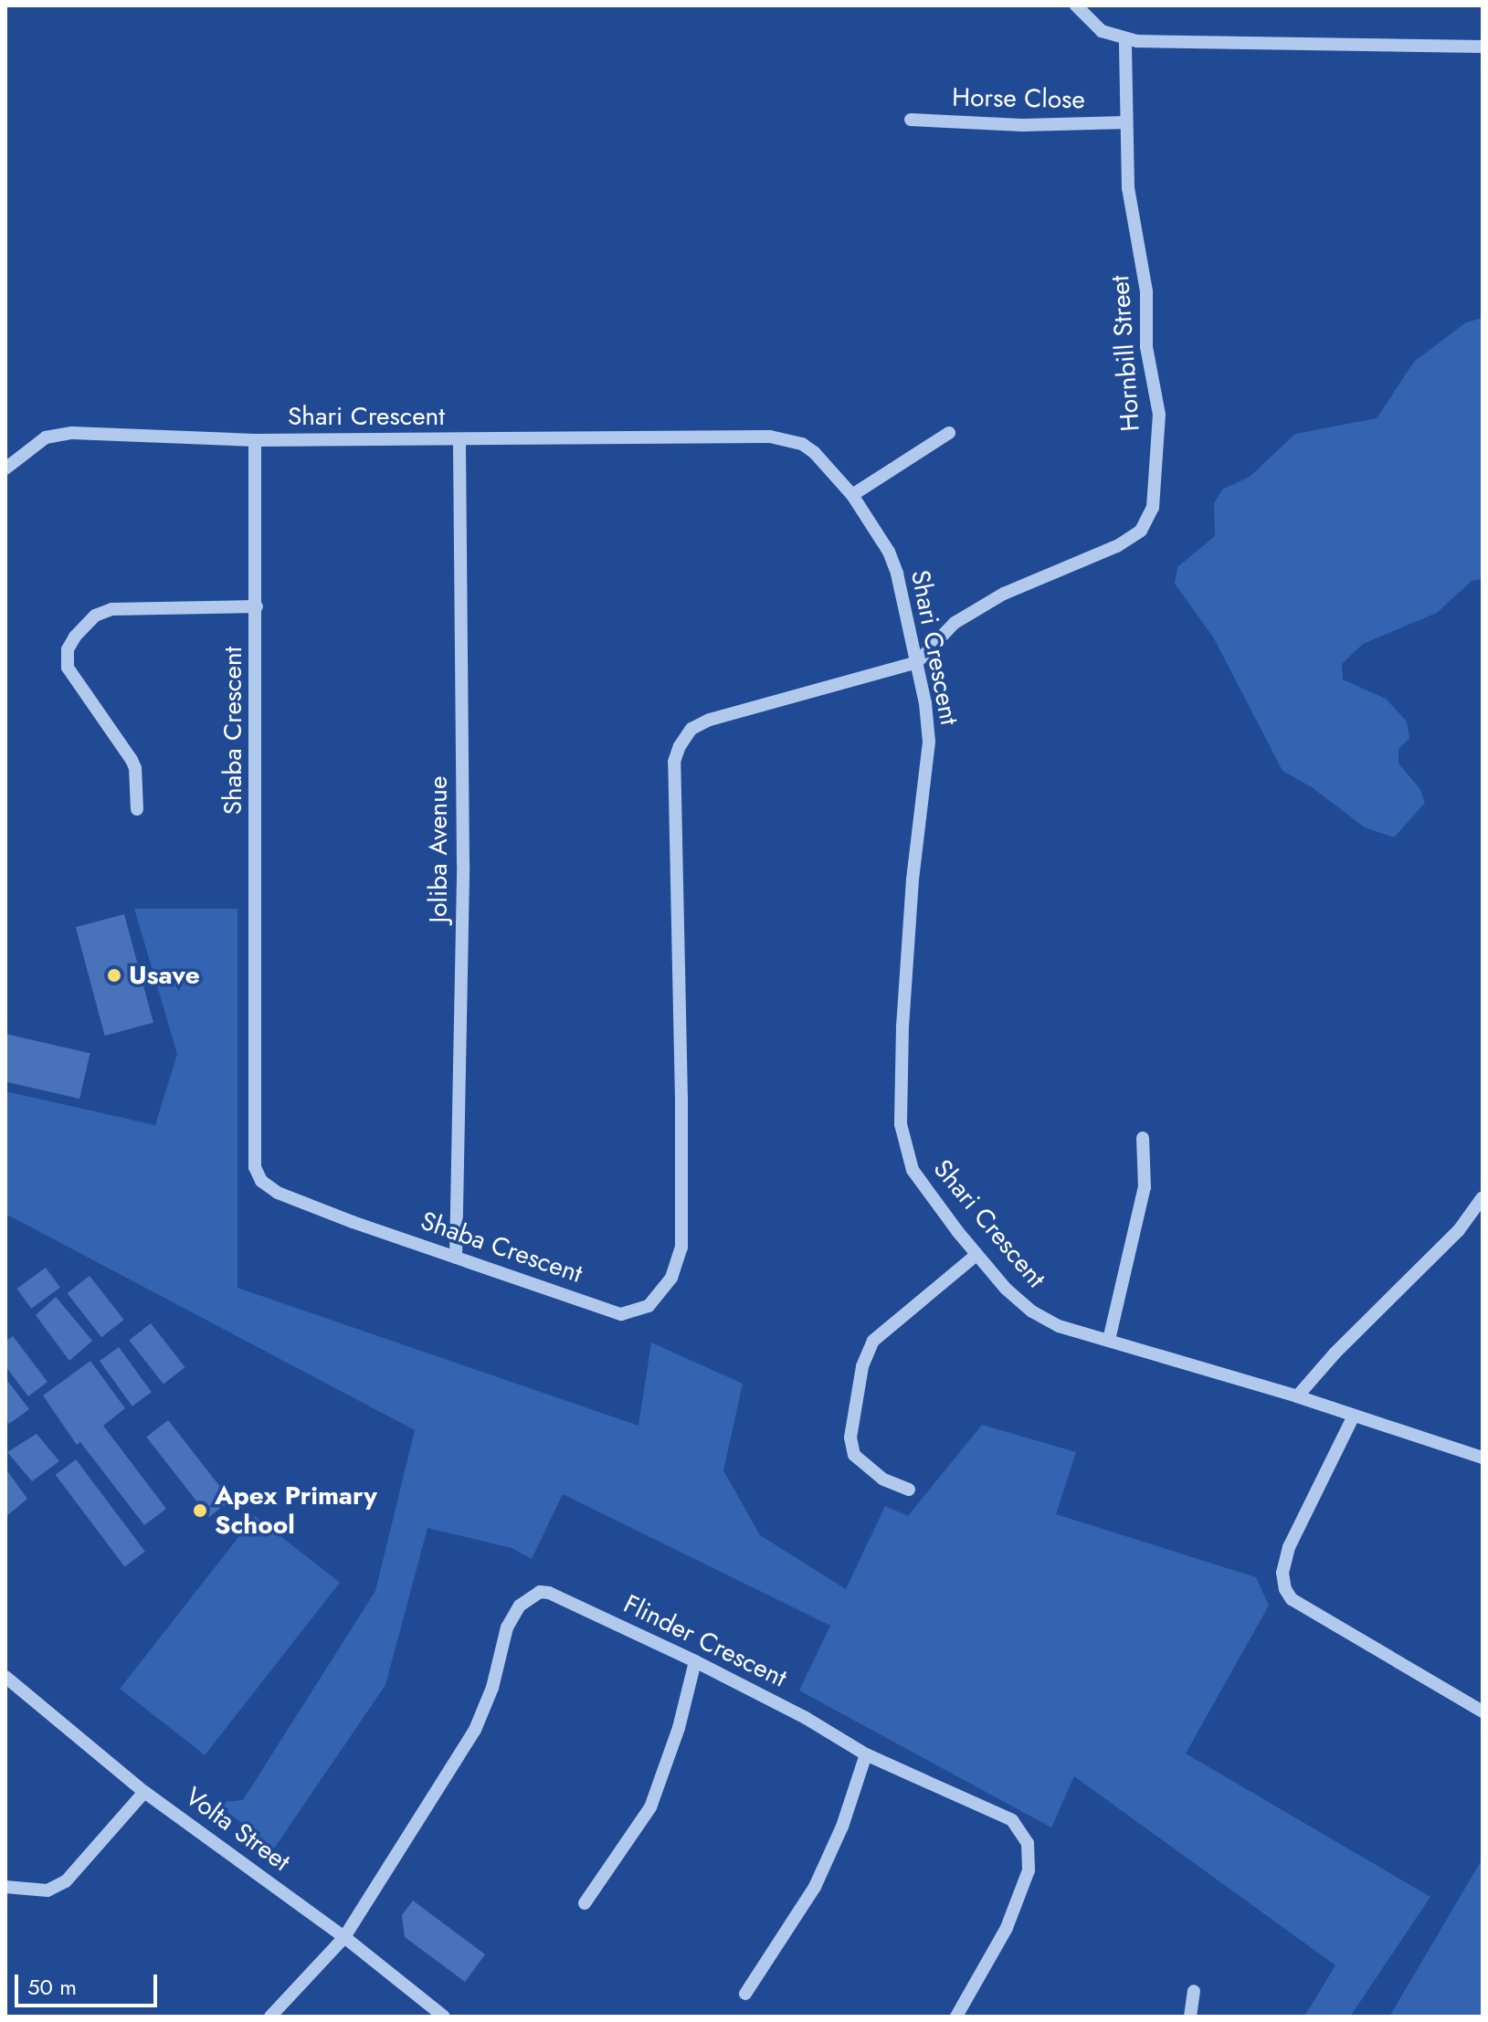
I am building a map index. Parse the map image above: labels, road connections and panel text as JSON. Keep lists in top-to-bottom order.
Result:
{
  "streets": {
    "street": [
      "Horse Close",
      "Hornbill Street",
      "Shari Crescent",
      "Shaba Crescent",
      "Joliba Avenue",
      "Flinder Crescent",
      "Volta Street"
    ]
  },
  "crossings": [
    ["Horse Close", "Hornbill Street"],
    ["Hornbill Street", "Shari Crescent"],
    ["Hornbill Street", "Shaba Crescent"],
    ["Shari Crescent", "Shaba Crescent"],
    ["Shari Crescent", "Joliba Avenue"],
    ["Shaba Crescent", "Joliba Avenue"],
    ["Flinder Crescent", "Volta Street"]
  ],
  "places": ["Usave", "Apex Primary School"],
  "scale_bar": "50 m"
}
